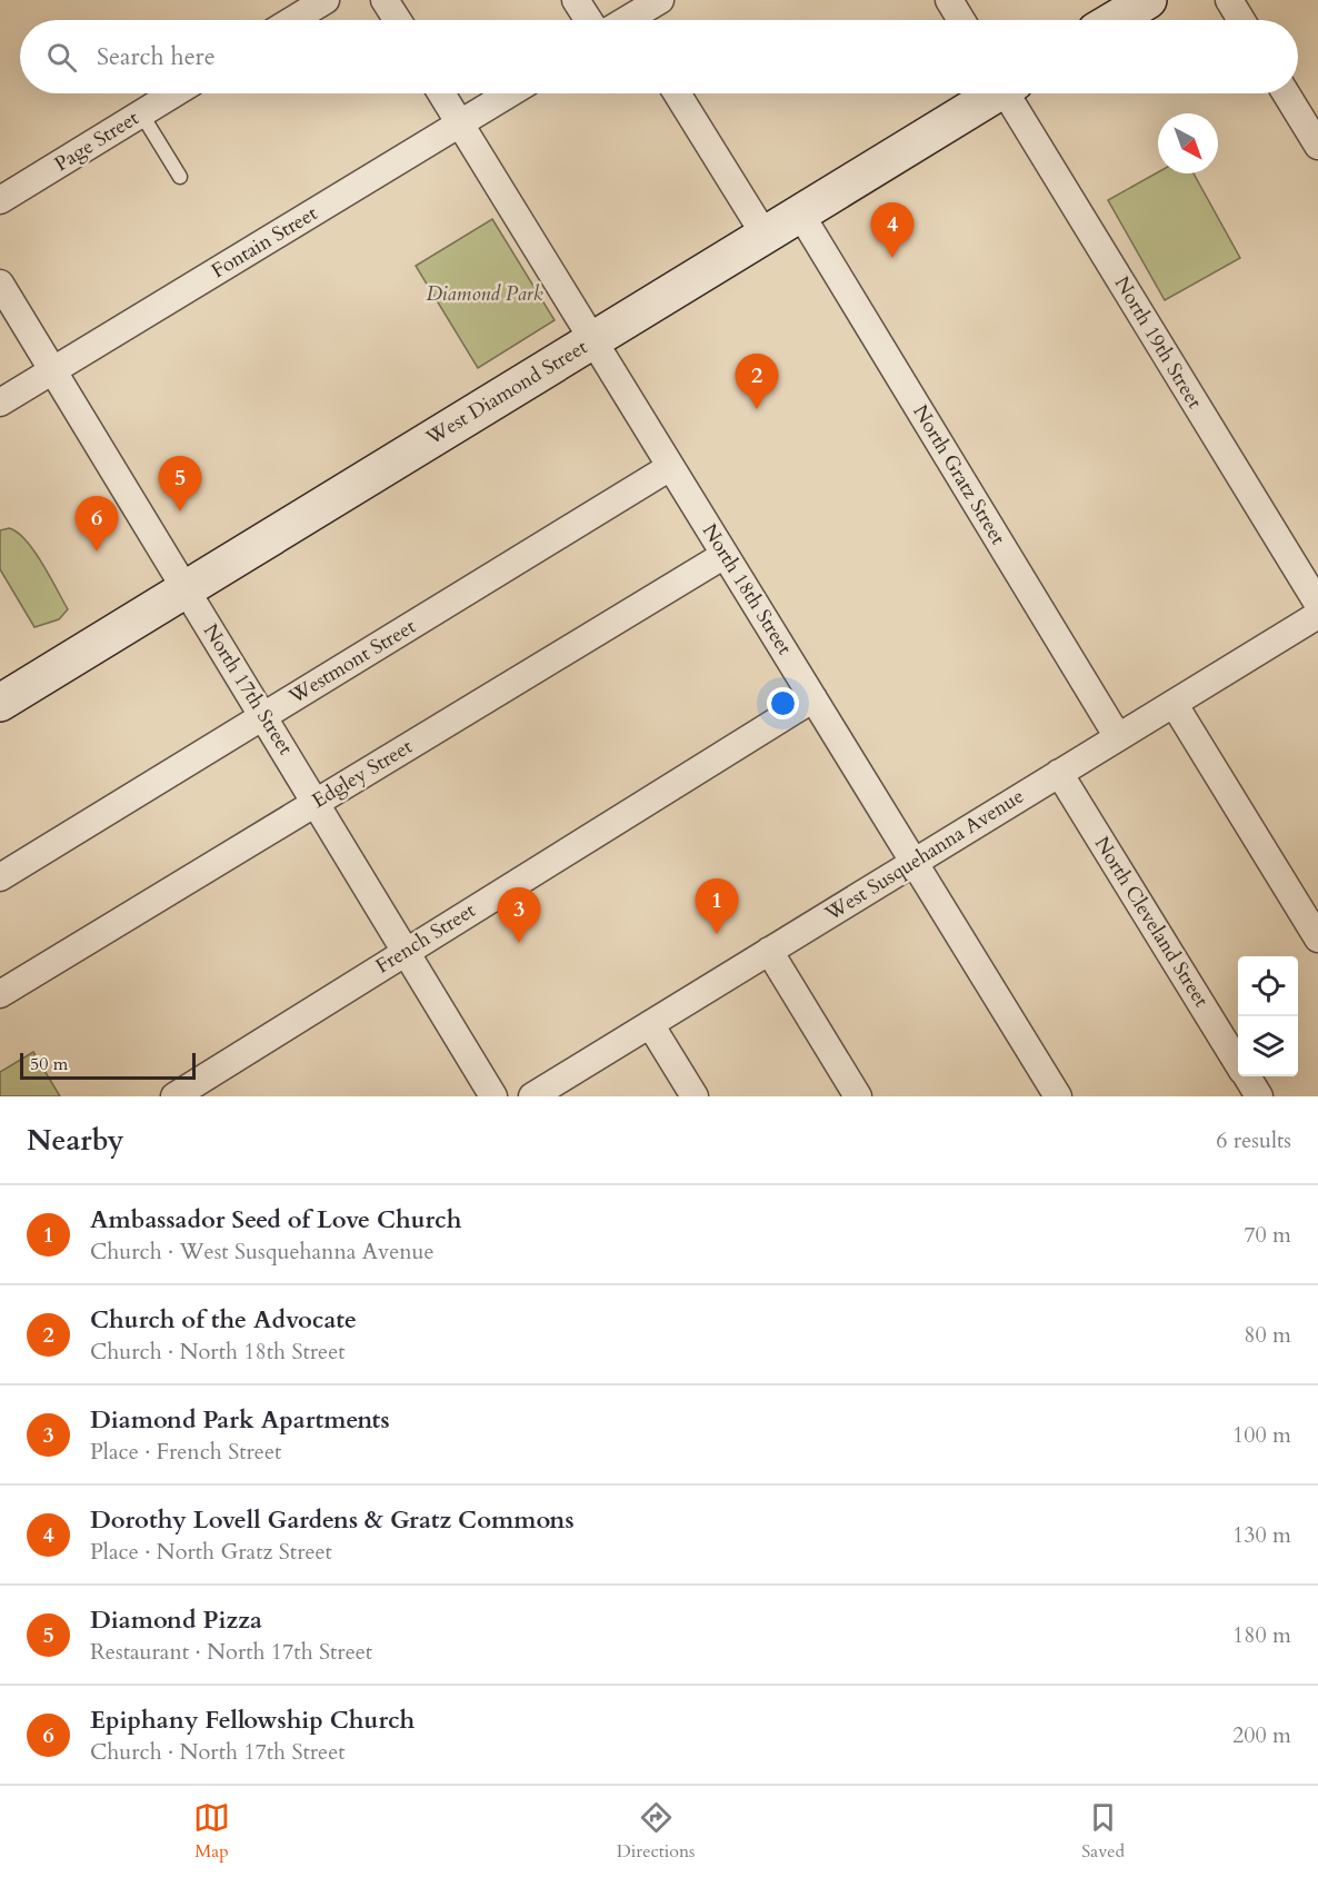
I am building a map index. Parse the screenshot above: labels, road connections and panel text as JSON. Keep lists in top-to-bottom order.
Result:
{
  "streets": {
    "main road": ["West Diamond Street"],
    "street": [
      "Page Street",
      "Fontain Street",
      "North 19th Street",
      "North Gratz Street",
      "North 18th Street",
      "Westmont Street",
      "North 17th Street",
      "Edgley Street",
      "West Susquehanna Avenue",
      "North Cleveland Street",
      "French Street"
    ]
  },
  "crossings": [
    ["Fontain Street", "North 18th Street"],
    ["Fontain Street", "North 17th Street"],
    ["West Diamond Street", "North Gratz Street"],
    ["West Diamond Street", "North 18th Street"],
    ["West Diamond Street", "North 17th Street"],
    ["North Gratz Street", "West Susquehanna Avenue"],
    ["North 18th Street", "Westmont Street"],
    ["North 18th Street", "Edgley Street"],
    ["North 18th Street", "West Susquehanna Avenue"],
    ["North 18th Street", "French Street"],
    ["Westmont Street", "North 17th Street"],
    ["North 17th Street", "Edgley Street"],
    ["North 17th Street", "French Street"],
    ["West Susquehanna Avenue", "North Cleveland Street"]
  ],
  "parks": ["Diamond Park"],
  "scale_bar": "50 m",
  "north": "bottom right",
  "page": {
    "search": "Search here",
    "pins": [
      "4",
      "2",
      "5",
      "6",
      "1",
      "3"
    ],
    "scale": "50 m",
    "heading": ["Nearby", "6 results"],
    "list": [
      {
        "mark": "1",
        "name": "Ambassador Seed of Love Church",
        "note": "Church · West Susquehanna Avenue",
        "value": "70 m"
      },
      {
        "mark": "2",
        "name": "Church of the Advocate",
        "note": "Church · North 18th Street",
        "value": "80 m"
      },
      {
        "mark": "3",
        "name": "Diamond Park Apartments",
        "note": "Place · French Street",
        "value": "100 m"
      },
      {
        "mark": "4",
        "name": "Dorothy Lovell Gardens & Gratz Commons",
        "note": "Place · North Gratz Street",
        "value": "130 m"
      },
      {
        "mark": "5",
        "name": "Diamond Pizza",
        "note": "Restaurant · North 17th Street",
        "value": "180 m"
      },
      {
        "mark": "6",
        "name": "Epiphany Fellowship Church",
        "note": "Church · North 17th Street",
        "value": "200 m"
      }
    ],
    "nav": ["Map", "Directions", "Saved"]
  }
}
